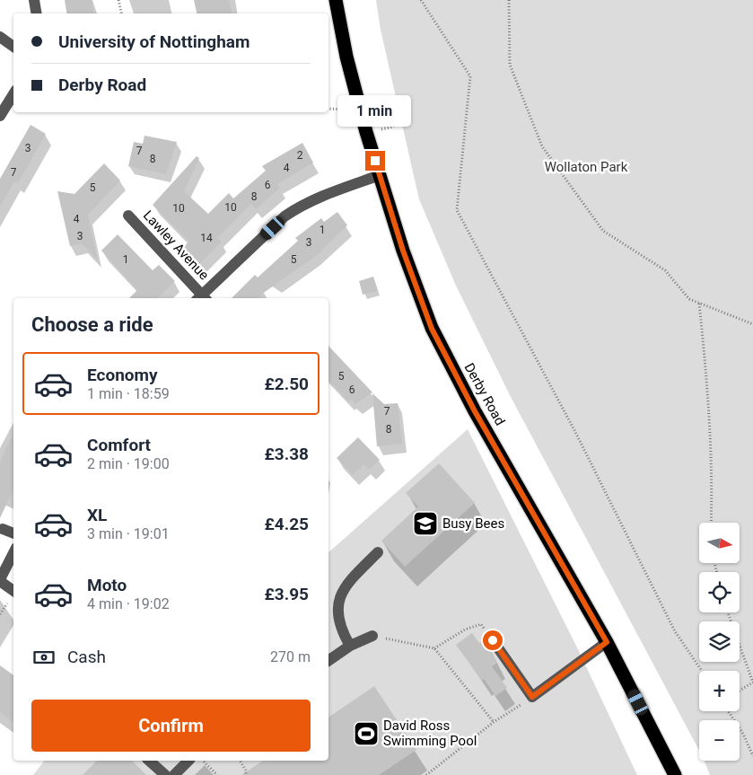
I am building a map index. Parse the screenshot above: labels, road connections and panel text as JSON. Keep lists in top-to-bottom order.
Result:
{
  "streets": {
    "highway": ["Derby Road"],
    "street": ["Lawley Avenue"]
  },
  "parks": ["Wollaton Park"],
  "places": {
    "school or university": ["Busy Bees"],
    "sports": ["David Ross Swimming Pool"]
  },
  "house_numbers": [
    "3",
    "7",
    "2",
    "8",
    "4",
    "7",
    "6",
    "5",
    "8",
    "10",
    "10",
    "4",
    "1",
    "3",
    "14",
    "3",
    "1",
    "5",
    "5",
    "6",
    "7",
    "8"
  ],
  "north": "right",
  "page": {
    "banner": ["University of Nottingham", "Derby Road"],
    "bubble": "1 min",
    "heading": "Choose a ride",
    "list": [
      {
        "name": "Economy",
        "note": "1 min · 18:59",
        "value": "£2.50"
      },
      {
        "name": "Comfort",
        "note": "2 min · 19:00",
        "value": "£3.38"
      },
      {
        "name": "XL",
        "note": "3 min · 19:01",
        "value": "£4.25"
      },
      {
        "name": "Moto",
        "note": "4 min · 19:02",
        "value": "£3.95"
      }
    ],
    "map_buttons": ["+", "−"],
    "pay": ["Cash", "270 m"],
    "buttons": "Confirm"
  }
}
